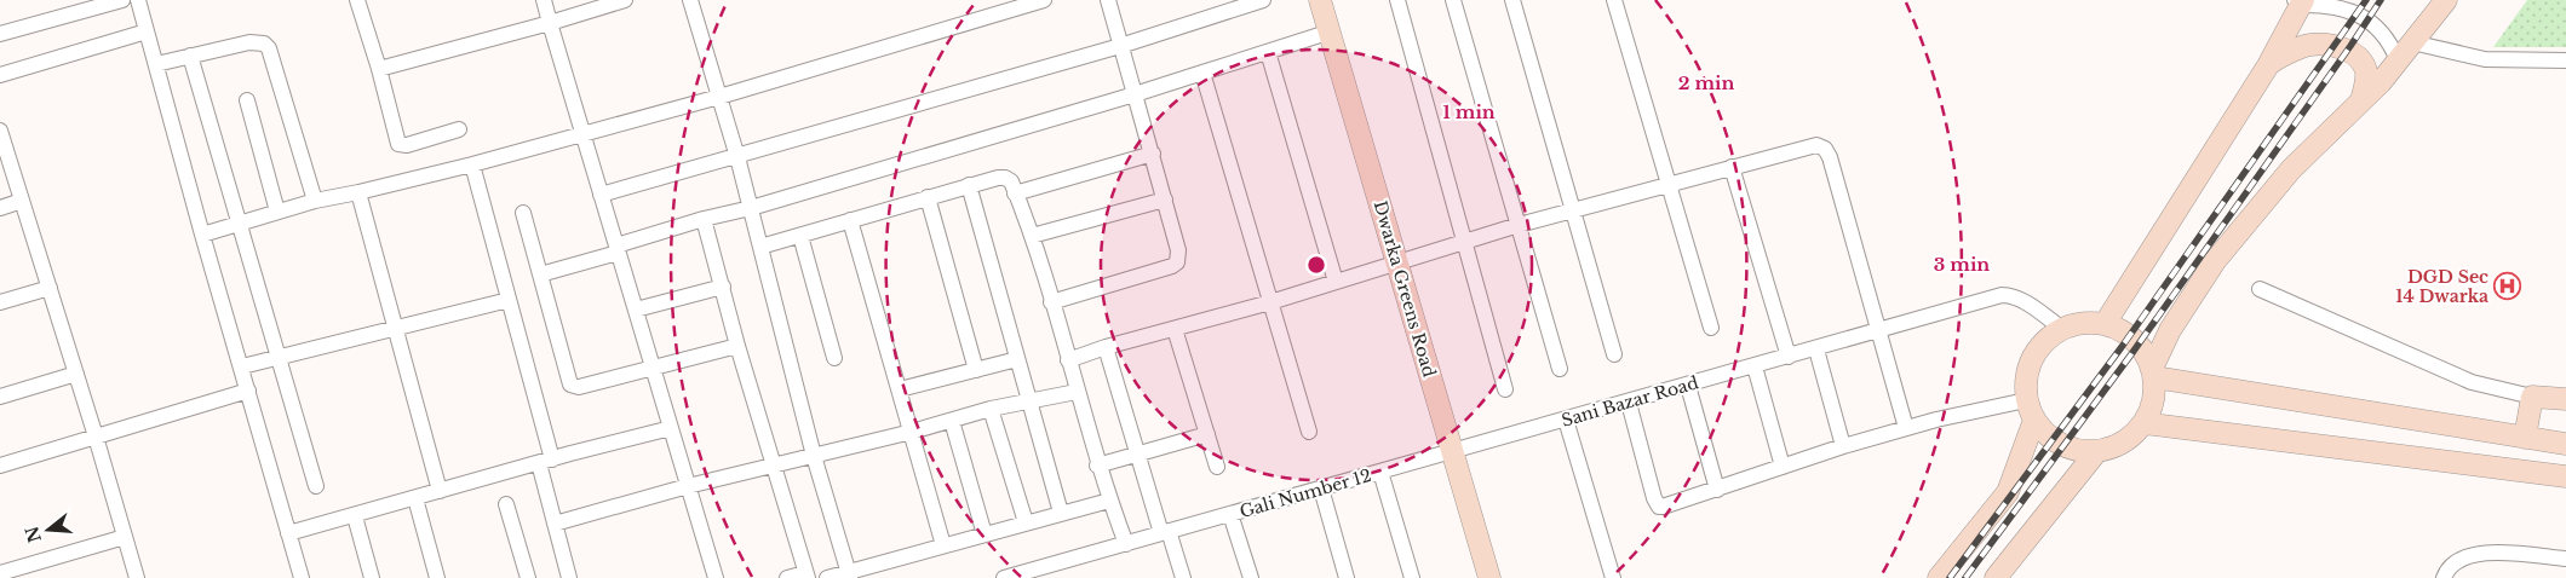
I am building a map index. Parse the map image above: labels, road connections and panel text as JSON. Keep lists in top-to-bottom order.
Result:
{
  "streets": {
    "street": ["Dwarka Greens Road", "Sani Bazar Road", "Gali Number 12"]
  },
  "crossings": [
    ["Dwarka Greens Road", "Sani Bazar Road"],
    ["Sani Bazar Road", "Gali Number 12"]
  ],
  "places": {
    "hospital": ["DGD Sec 14 Dwarka"]
  },
  "north": "left",
  "rings": ["2 min", "1 min", "3 min"]
}
